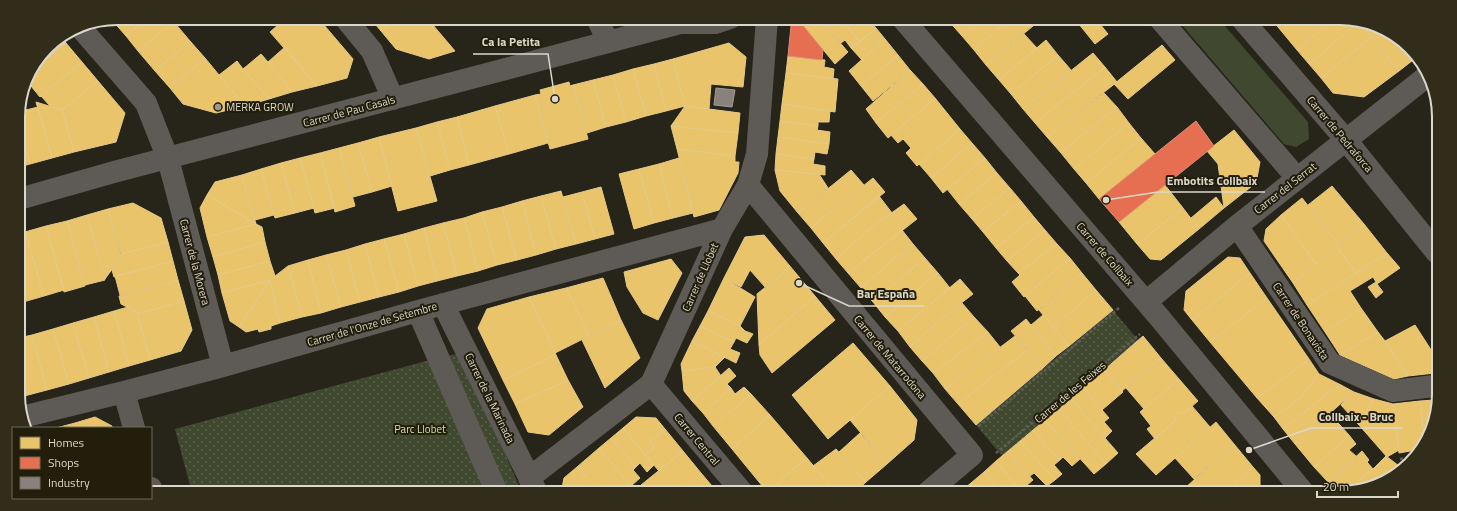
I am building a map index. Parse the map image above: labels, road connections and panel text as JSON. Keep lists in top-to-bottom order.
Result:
{
  "streets": {
    "street": [
      "Carrer de Pau Casals",
      "Carrer de Pedraforca",
      "Carrer del Serrat",
      "Carrer de Collbaix",
      "Carrer de la Morera",
      "Carrer de Llobet",
      "Carrer de Bonavista",
      "Carrer de l'Onze de Setembre",
      "Carrer de Matarrodona",
      "Carrer de la Marinada",
      "Carrer Central"
    ],
    "path": ["Carrer de les Feixes"]
  },
  "crossings": [
    ["Carrer de Pau Casals", "Carrer de la Morera"],
    ["Carrer de Pedraforca", "Carrer del Serrat"],
    ["Carrer del Serrat", "Carrer de Collbaix"],
    ["Carrer del Serrat", "Carrer de Bonavista"],
    ["Carrer del Serrat", "Carrer de les Feixes"],
    ["Carrer de Collbaix", "Carrer de les Feixes"],
    ["Carrer de la Morera", "Carrer de l'Onze de Setembre"],
    ["Carrer de Llobet", "Carrer de l'Onze de Setembre"],
    ["Carrer de Llobet", "Carrer de Matarrodona"],
    ["Carrer de Llobet", "Carrer de la Marinada"],
    ["Carrer de Llobet", "Carrer Central"],
    ["Carrer de l'Onze de Setembre", "Carrer de la Marinada"],
    ["Carrer de Matarrodona", "Carrer de les Feixes"]
  ],
  "parks": ["Parc Llobet"],
  "places": [
    "Ca la Petita",
    "MERKA GROW",
    "Embotits Collbaix",
    "Bar España",
    "Collbaix - Bruc"
  ],
  "legend": ["Homes", "Shops", "Industry"],
  "scale_bar": "20 m"
}
